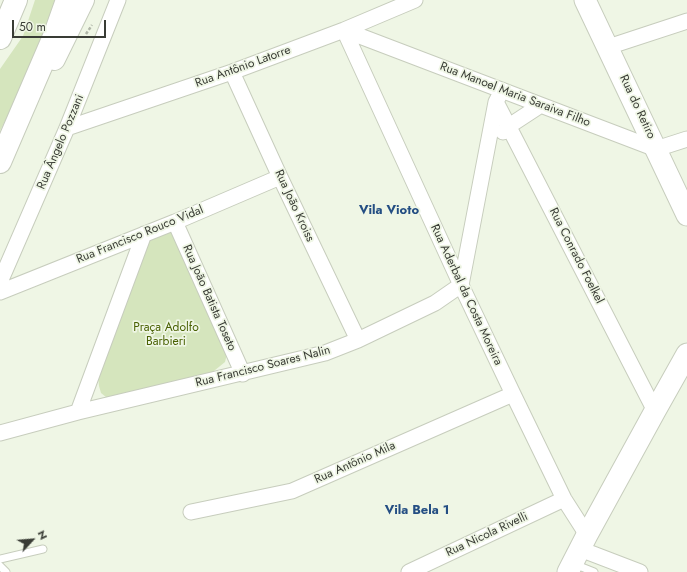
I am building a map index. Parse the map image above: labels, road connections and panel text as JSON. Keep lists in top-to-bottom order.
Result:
{
  "streets": {
    "main road": ["Rua do Retiro"],
    "street": [
      "Rua Antônio Latorre",
      "Rua Manoel Maria Saraiva Filho",
      "Rua Ângelo Pozzani",
      "Rua João Kroiss",
      "Rua Francisco Rouco Vidal",
      "Rua Conrado Foelkel",
      "Rua Aderbal da Costa Moreira",
      "Rua João Batista Toseto",
      "Rua Francisco Soares Nalin",
      "Rua Antônio Mila",
      "Rua Nicola Rivelli"
    ]
  },
  "crossings": [
    ["Rua Antônio Latorre", "Rua Manoel Maria Saraiva Filho"],
    ["Rua Antônio Latorre", "Rua Ângelo Pozzani"],
    ["Rua Antônio Latorre", "Rua João Kroiss"],
    ["Rua Antônio Latorre", "Rua Aderbal da Costa Moreira"],
    ["Rua Manoel Maria Saraiva Filho", "Rua do Retiro"],
    ["Rua Manoel Maria Saraiva Filho", "Rua Conrado Foelkel"],
    ["Rua Manoel Maria Saraiva Filho", "Rua Aderbal da Costa Moreira"],
    ["Rua João Kroiss", "Rua Francisco Rouco Vidal"],
    ["Rua João Kroiss", "Rua Francisco Soares Nalin"],
    ["Rua Francisco Rouco Vidal", "Rua João Batista Toseto"],
    ["Rua Aderbal da Costa Moreira", "Rua Francisco Soares Nalin"],
    ["Rua Aderbal da Costa Moreira", "Rua Antônio Mila"],
    ["Rua Aderbal da Costa Moreira", "Rua Nicola Rivelli"],
    ["Rua João Batista Toseto", "Rua Francisco Soares Nalin"]
  ],
  "districts": ["Vila Vioto", "Vila Bela 1"],
  "parks": ["Praça Adolfo Barbieri"],
  "scale_bar": "50 m",
  "north": "top right"
}
